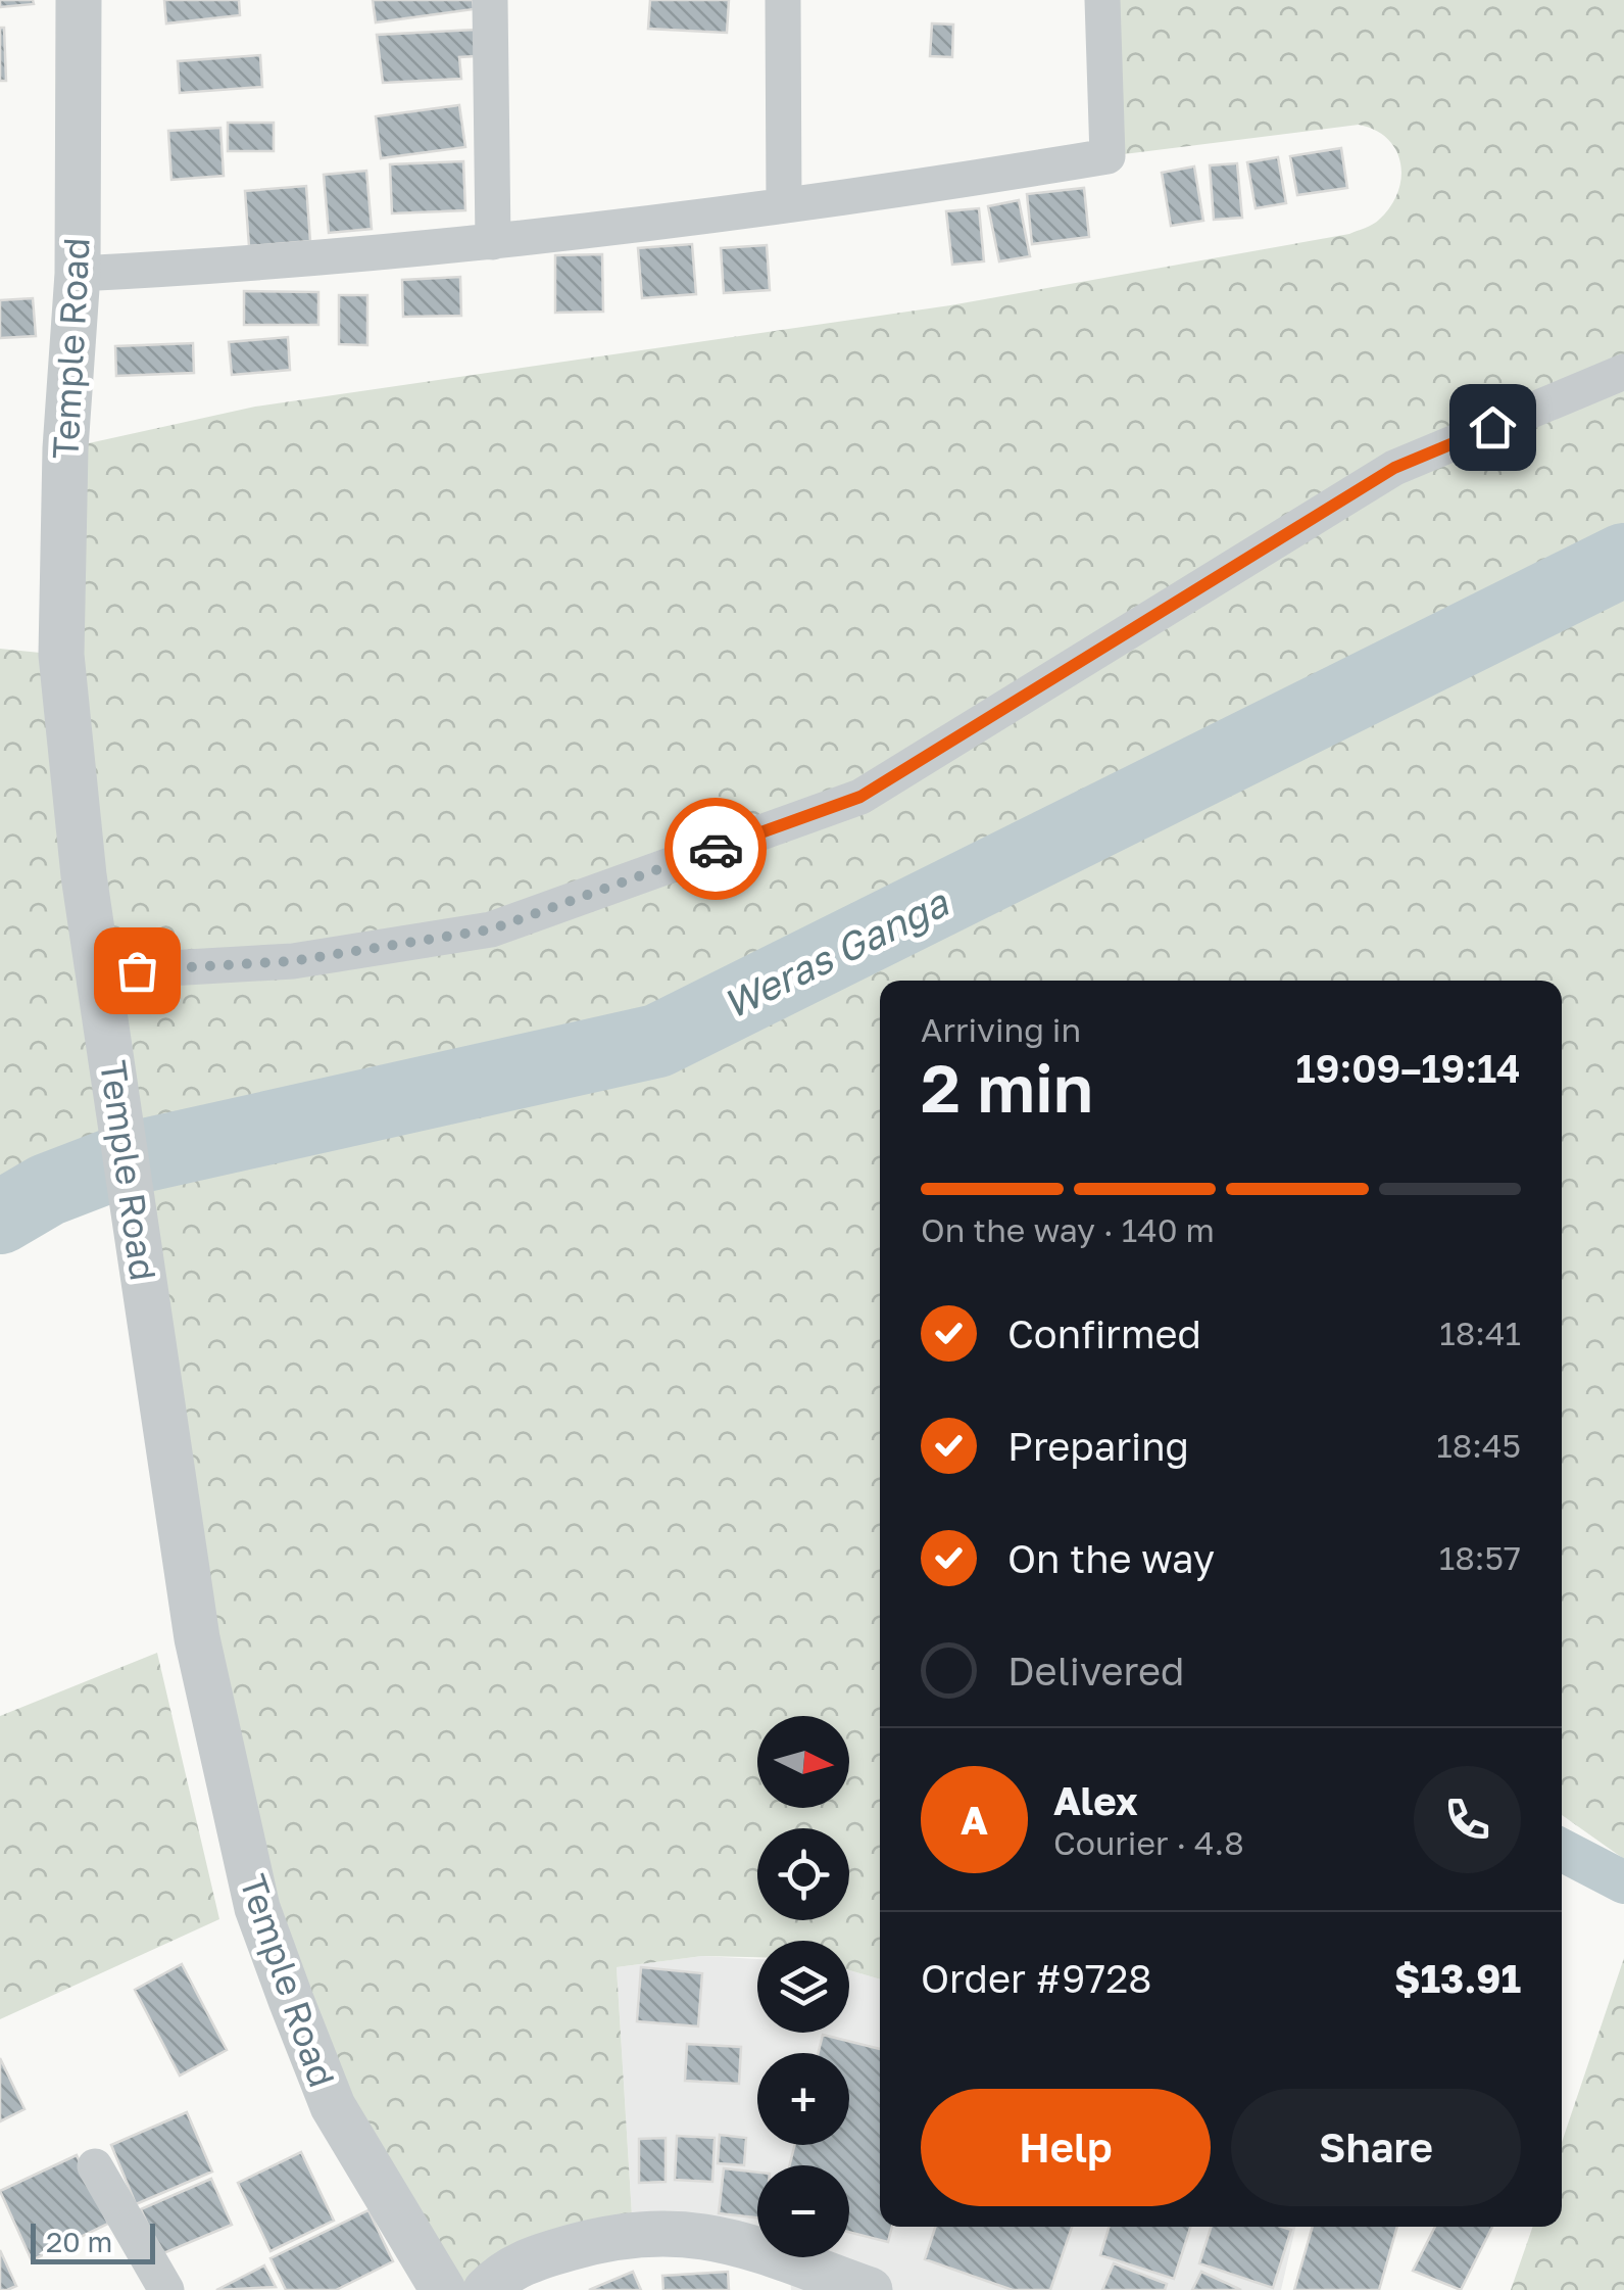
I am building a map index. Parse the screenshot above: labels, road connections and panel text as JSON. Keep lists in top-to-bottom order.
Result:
{
  "streets": {
    "street": ["Temple Road"]
  },
  "water": ["Weras Ganga"],
  "scale_bar": "20 m",
  "north": "right",
  "page": {
    "heading": ["2 min", "Arriving in", "19:09–19:14"],
    "panel": [
      "Alex",
      "Courier · 4.8",
      "Order #9728",
      "$13.91"
    ],
    "bar": "On the way · 140 m",
    "list": [
      ["Confirmed", "18:41"],
      ["Preparing", "18:45"],
      ["On the way", "18:57"],
      "Delivered"
    ],
    "map_buttons": ["+", "−"],
    "round": "A",
    "buttons": ["Help", "Share"],
    "scale": "20 m"
  }
}
